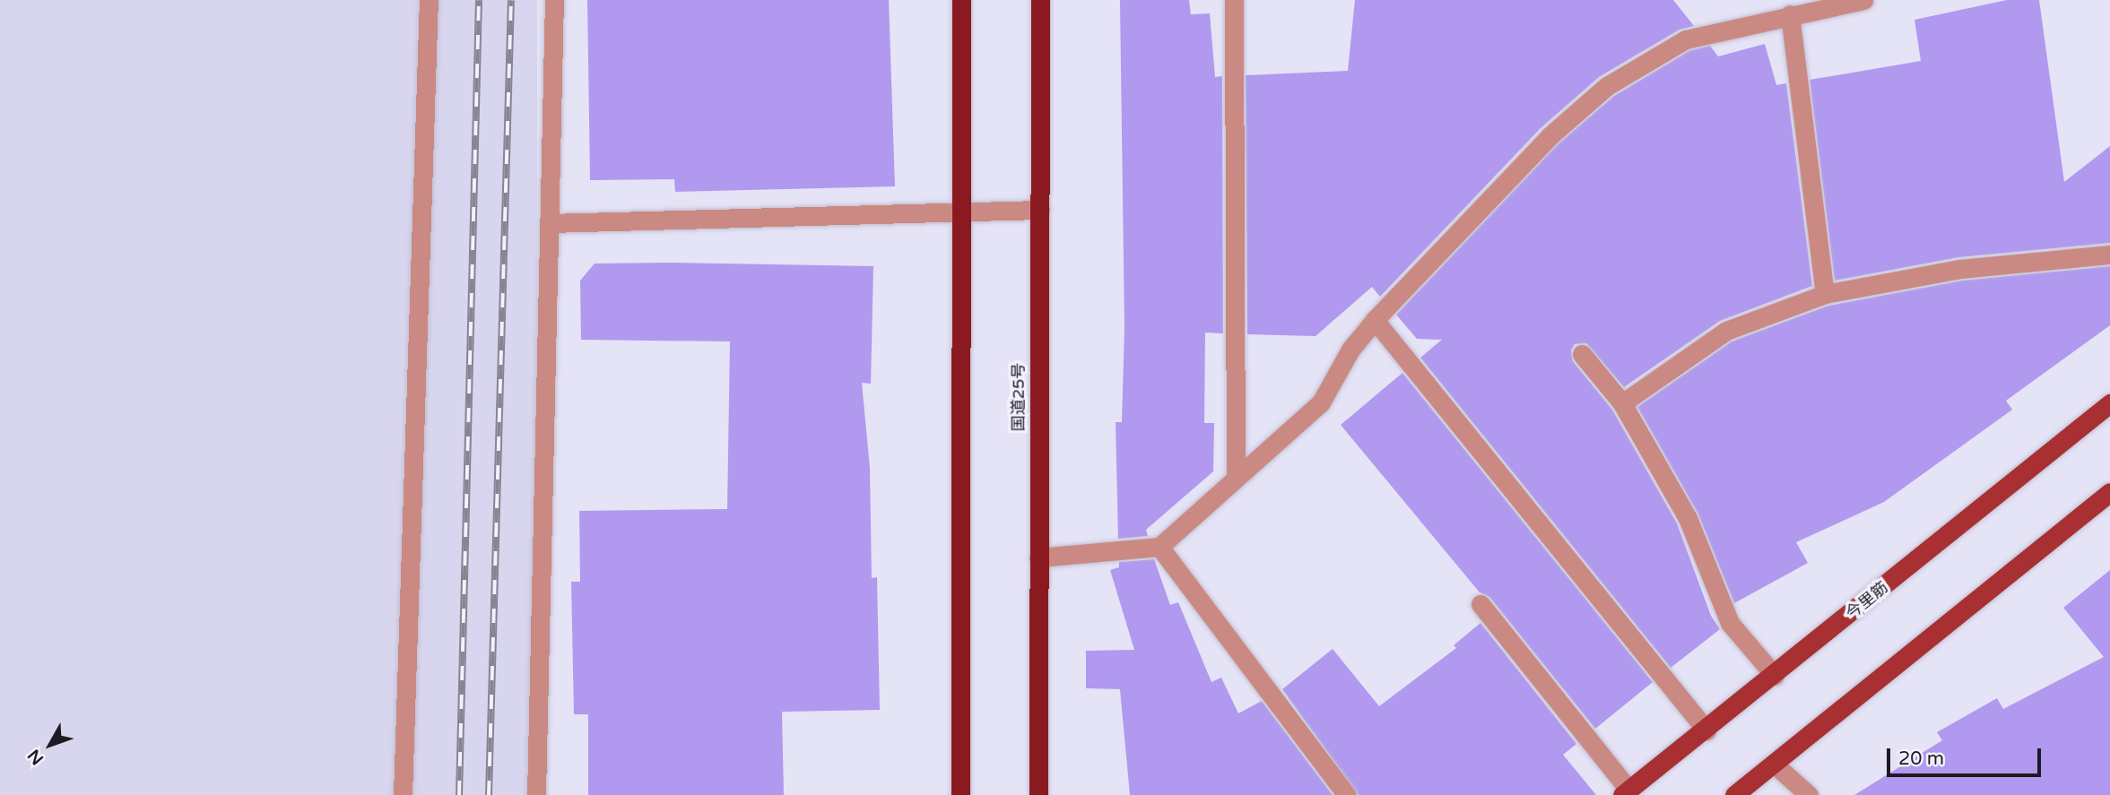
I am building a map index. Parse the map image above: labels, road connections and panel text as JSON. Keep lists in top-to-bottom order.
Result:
{
  "streets": {
    "highway": ["国道25号"],
    "main road": ["今里筋"]
  },
  "scale_bar": "20 m",
  "north": "bottom left"
}
